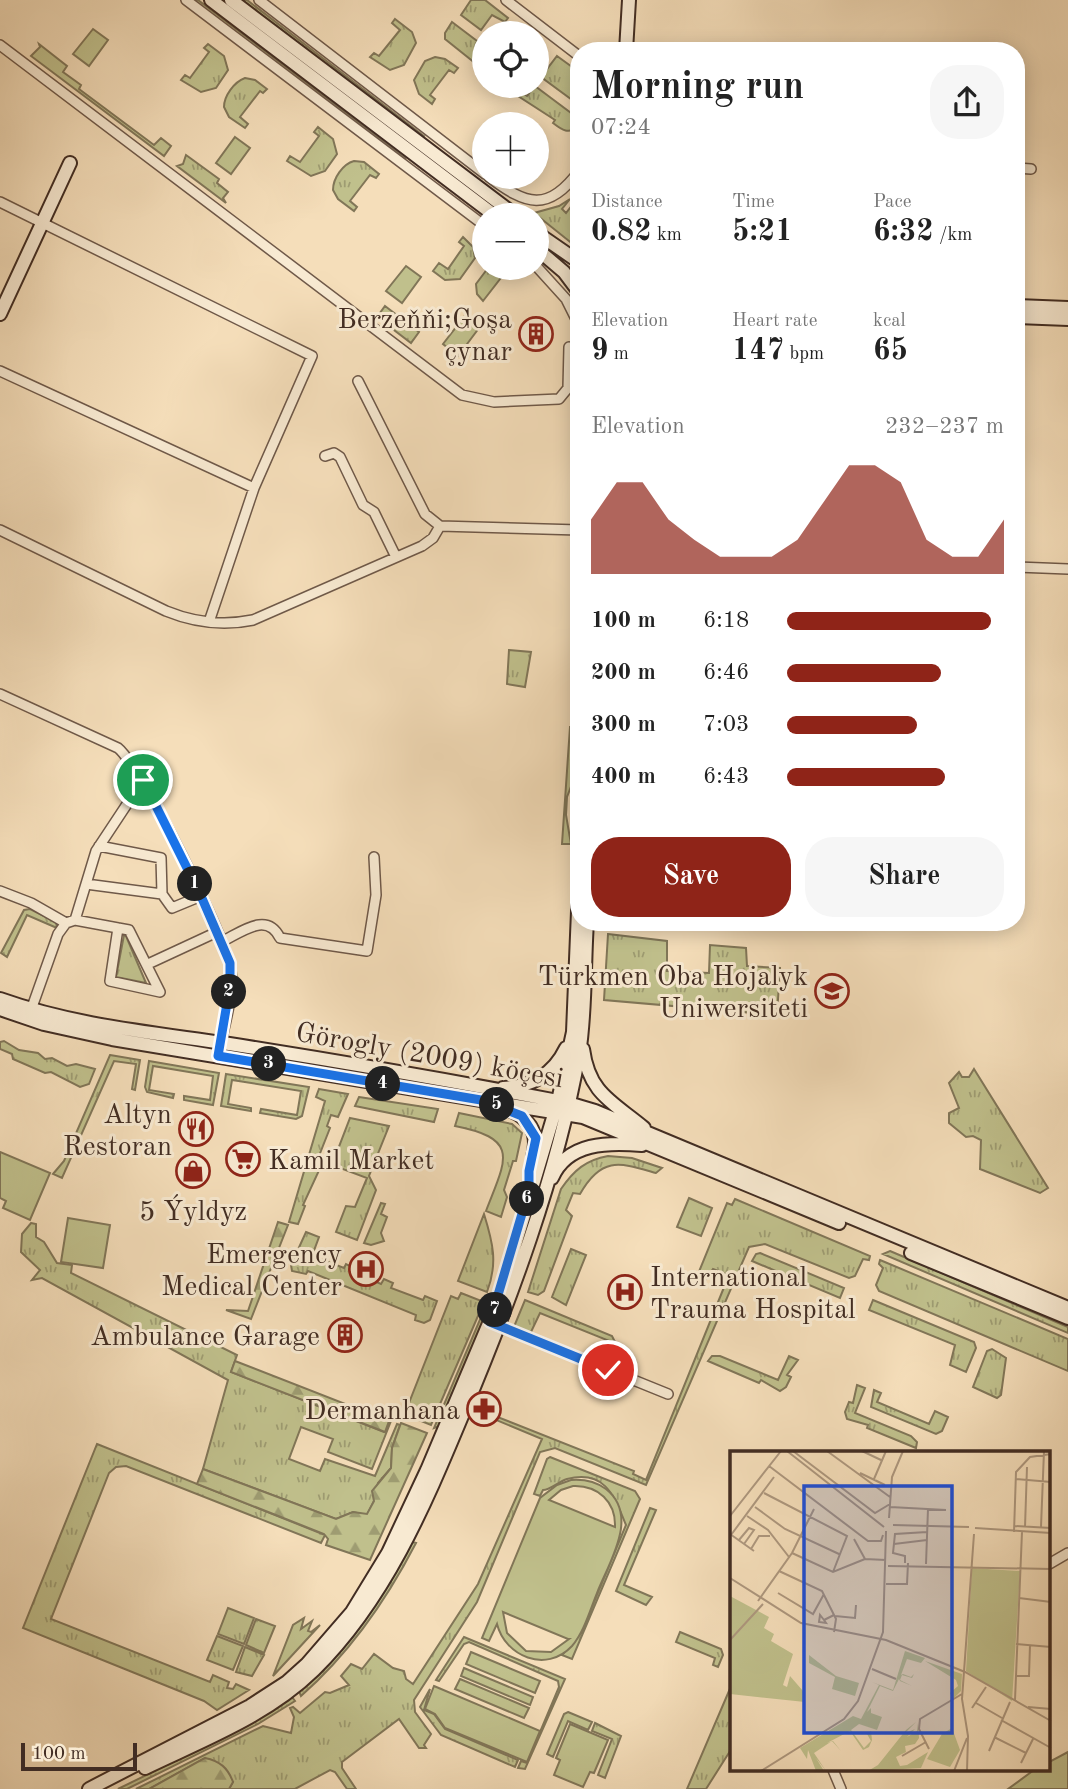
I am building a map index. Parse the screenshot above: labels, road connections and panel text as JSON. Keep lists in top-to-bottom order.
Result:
{
  "streets": {
    "main road": ["Görogly (2009) köçesi"]
  },
  "places": {
    "building": ["Berzeňňi;Goşa çynar", "Ambulance Garage"],
    "school or university": ["Türkmen Oba Hojalyk Uniwersiteti"],
    "restaurant": ["Altyn Restoran"],
    "supermarket": ["Kamil Market"],
    "shop": ["5 Ýyldyz"],
    "hospital": ["Emergency Medical Center", "International Trauma Hospital"],
    "pharmacy": ["Dermanhana"]
  },
  "scale_bar": "100 m",
  "page": {
    "map_buttons": ["+", "−"],
    "heading": ["Morning run", "07:24"],
    "stats": [
      ["Distance", "0.82 km"],
      ["Time", "5:21"],
      ["Pace", "6:32 /km"],
      ["Elevation", "9 m"],
      ["Heart rate", "147 bpm"],
      ["kcal", "65"]
    ],
    "chart": ["Elevation", "232–237 m"],
    "list": [
      {
        "name": "100 m",
        "note": "6:18"
      },
      {
        "name": "200 m",
        "note": "6:46"
      },
      {
        "name": "300 m",
        "note": "7:03"
      },
      {
        "name": "400 m",
        "note": "6:43"
      }
    ],
    "buttons": ["Save", "Share"],
    "pins": [
      "1",
      "2",
      "3",
      "4",
      "5",
      "6",
      "7"
    ],
    "scale": "100 m"
  }
}
